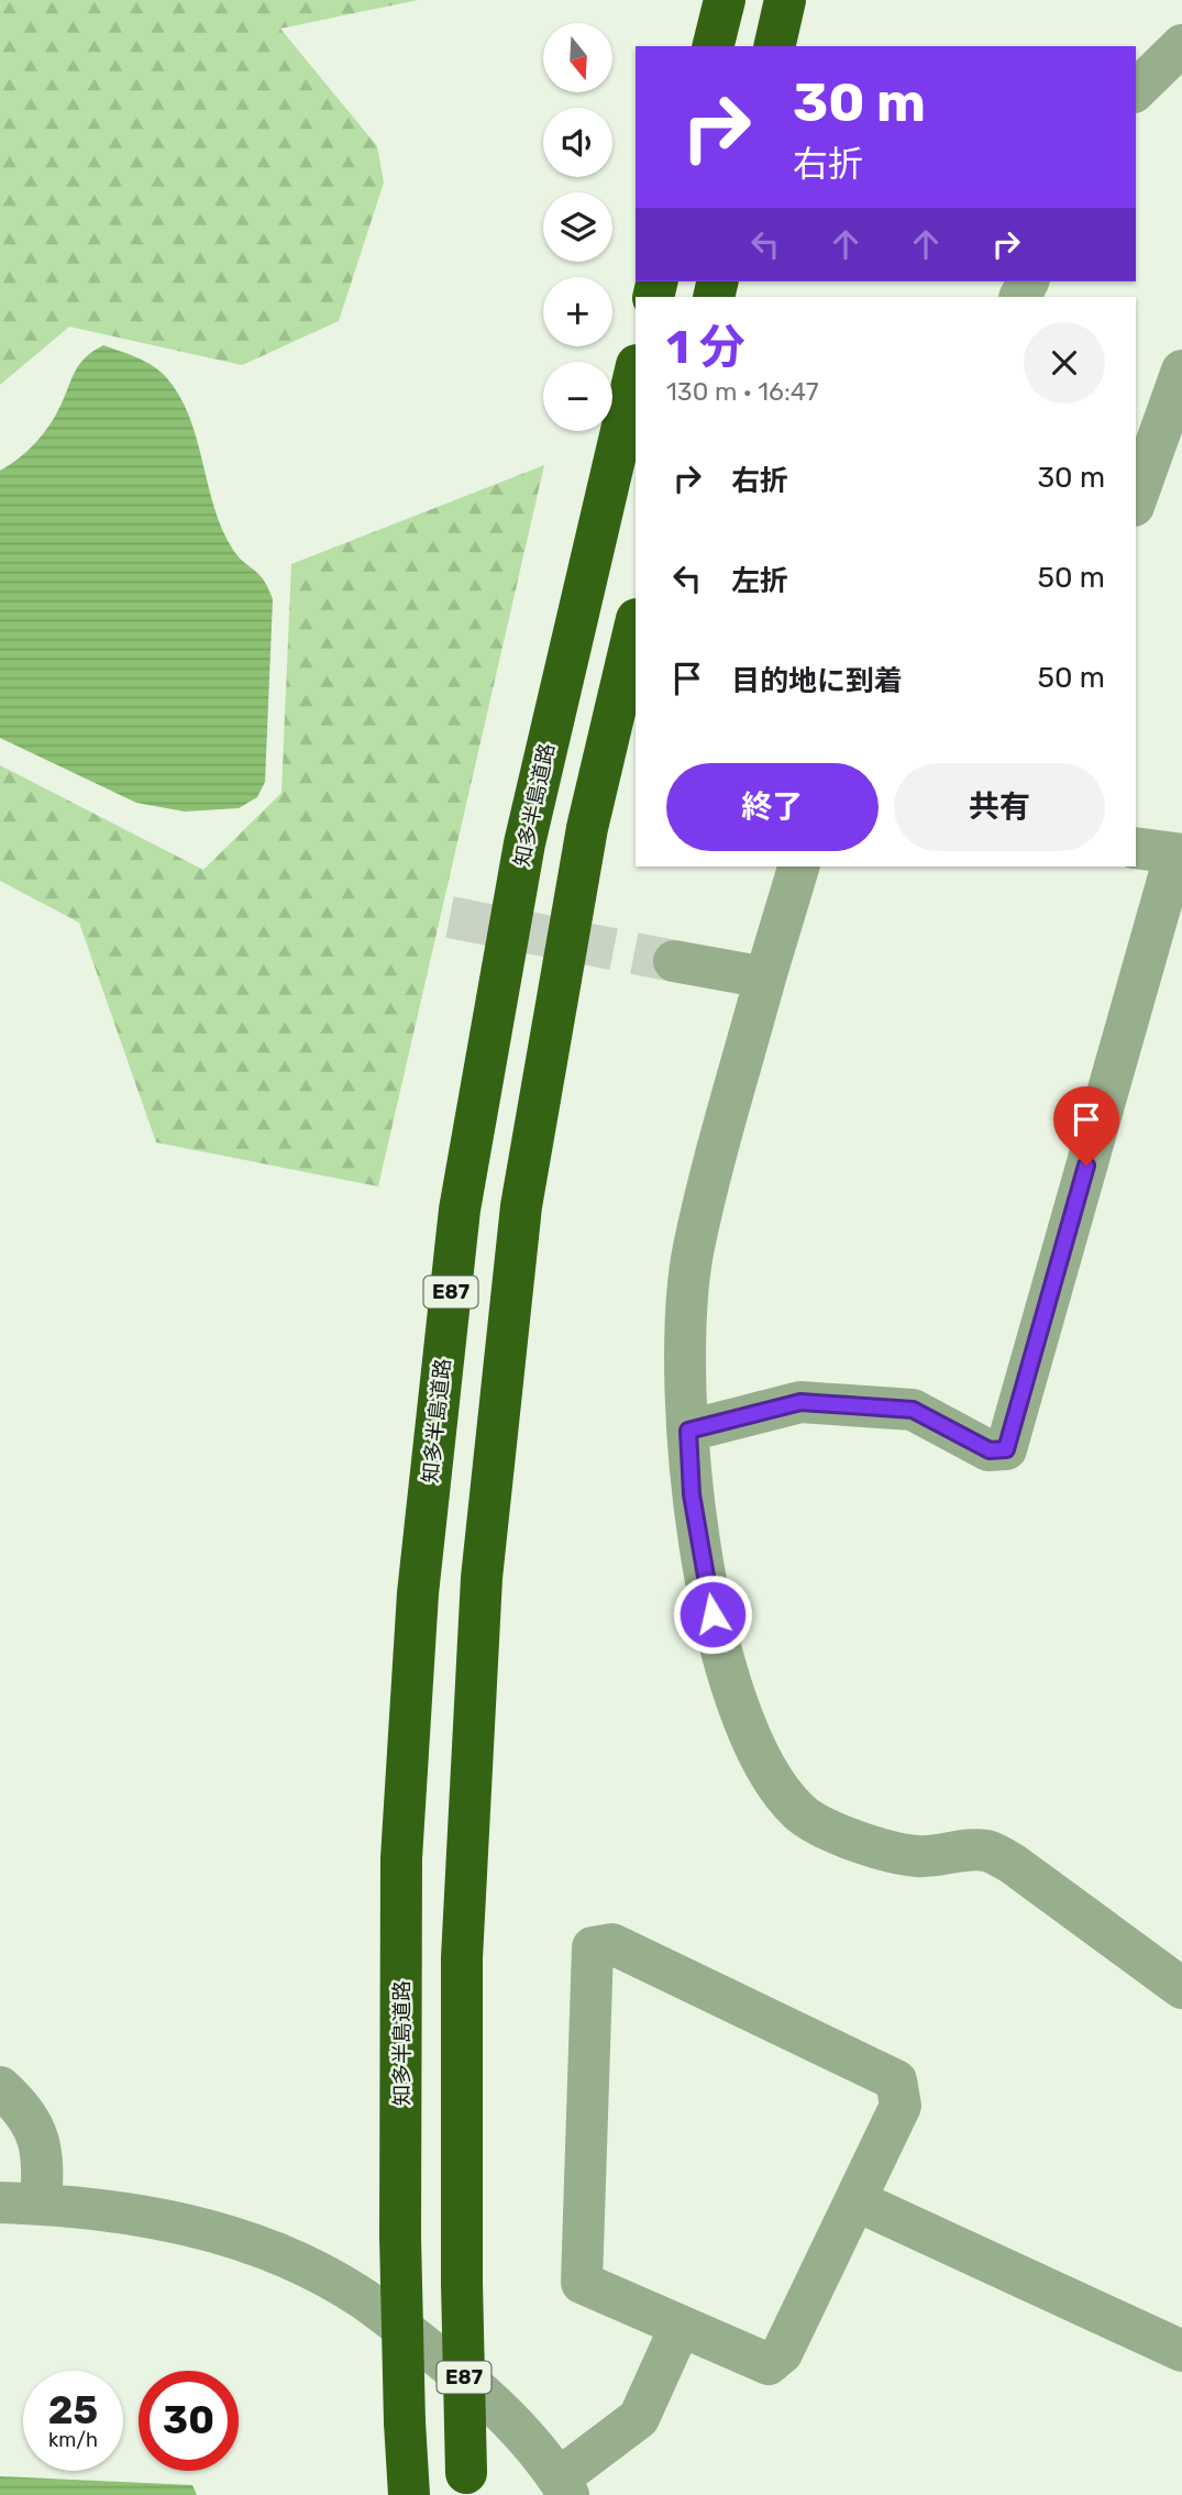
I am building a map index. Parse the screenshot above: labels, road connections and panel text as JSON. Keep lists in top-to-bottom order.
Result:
{
  "streets": {
    "highway": ["知多半島道路", "E87"]
  },
  "north": "bottom",
  "page": {
    "map_buttons": ["+", "−"],
    "turn": ["30 m", "右折"],
    "heading": ["1 分", "130 m · 16:47"],
    "list": [
      {
        "name": "右折",
        "value": "30 m"
      },
      {
        "name": "左折",
        "value": "50 m"
      },
      {
        "name": "目的地に到着",
        "value": "50 m"
      }
    ],
    "buttons": ["終了", "共有"],
    "speed": "25 km/h",
    "limit": "30"
  }
}
